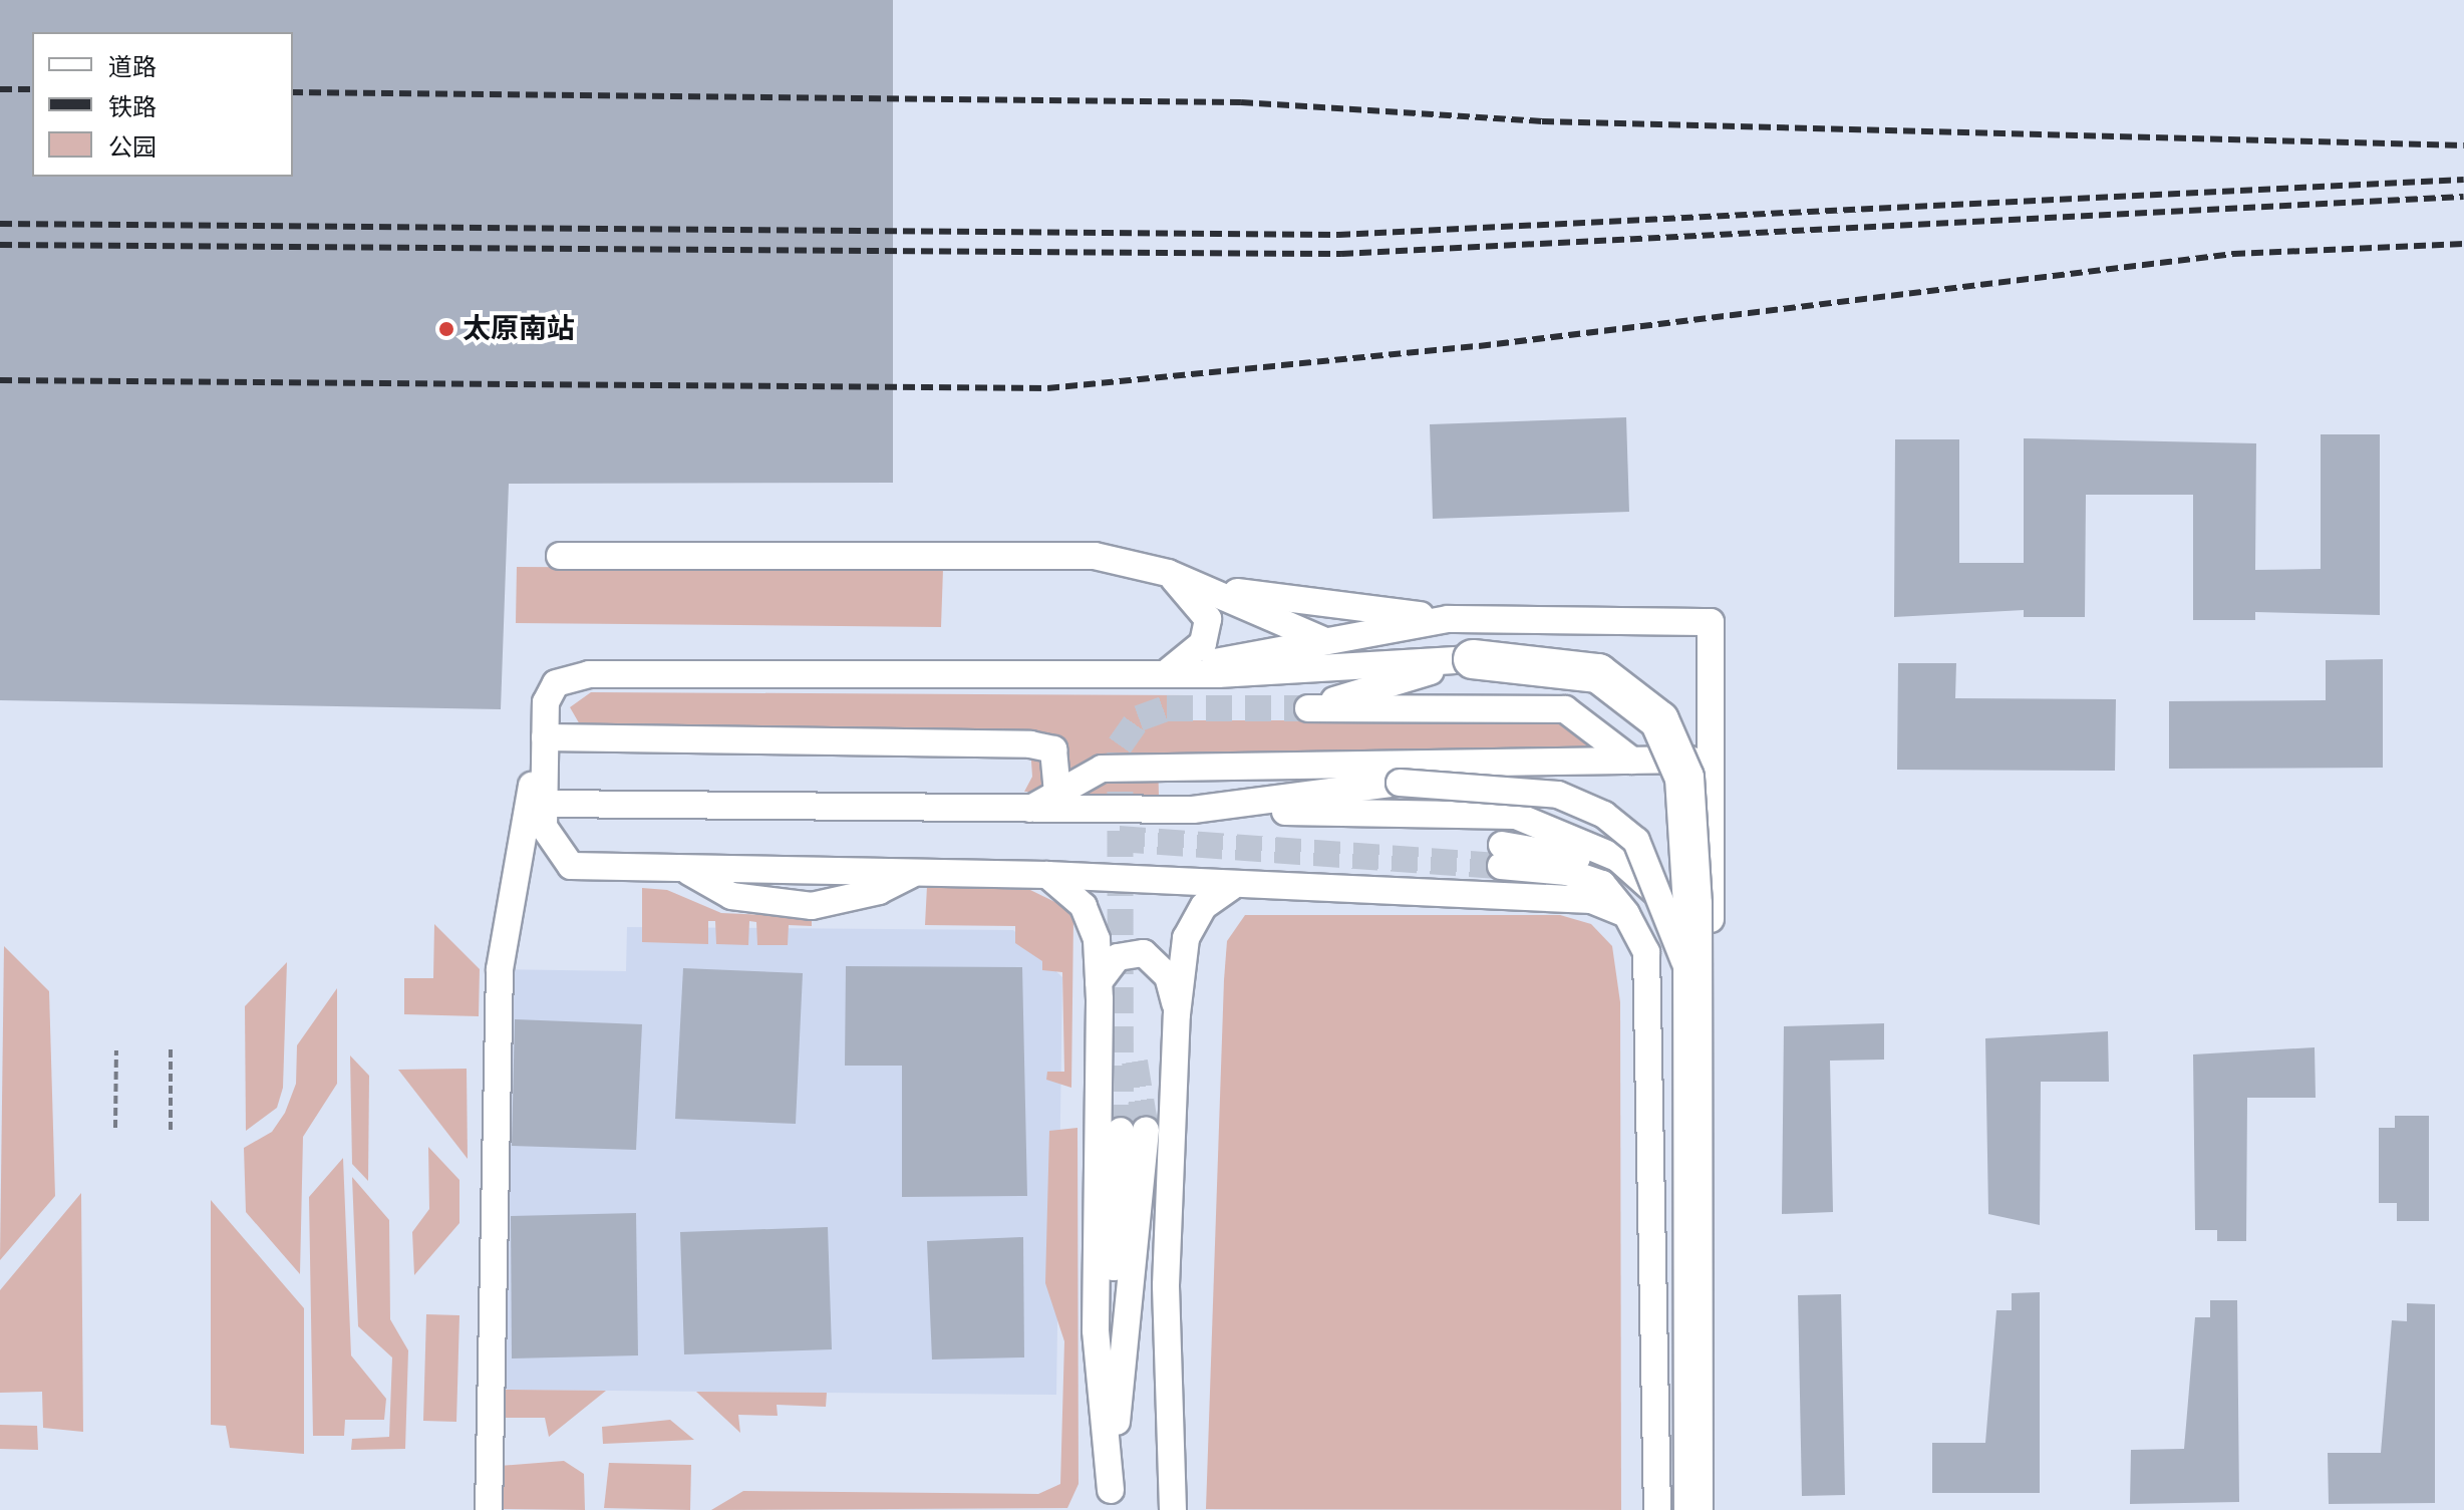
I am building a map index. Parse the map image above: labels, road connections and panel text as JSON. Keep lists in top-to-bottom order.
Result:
{
  "places": ["太原南站"],
  "legend": ["道路", "铁路", "公园"]
}
